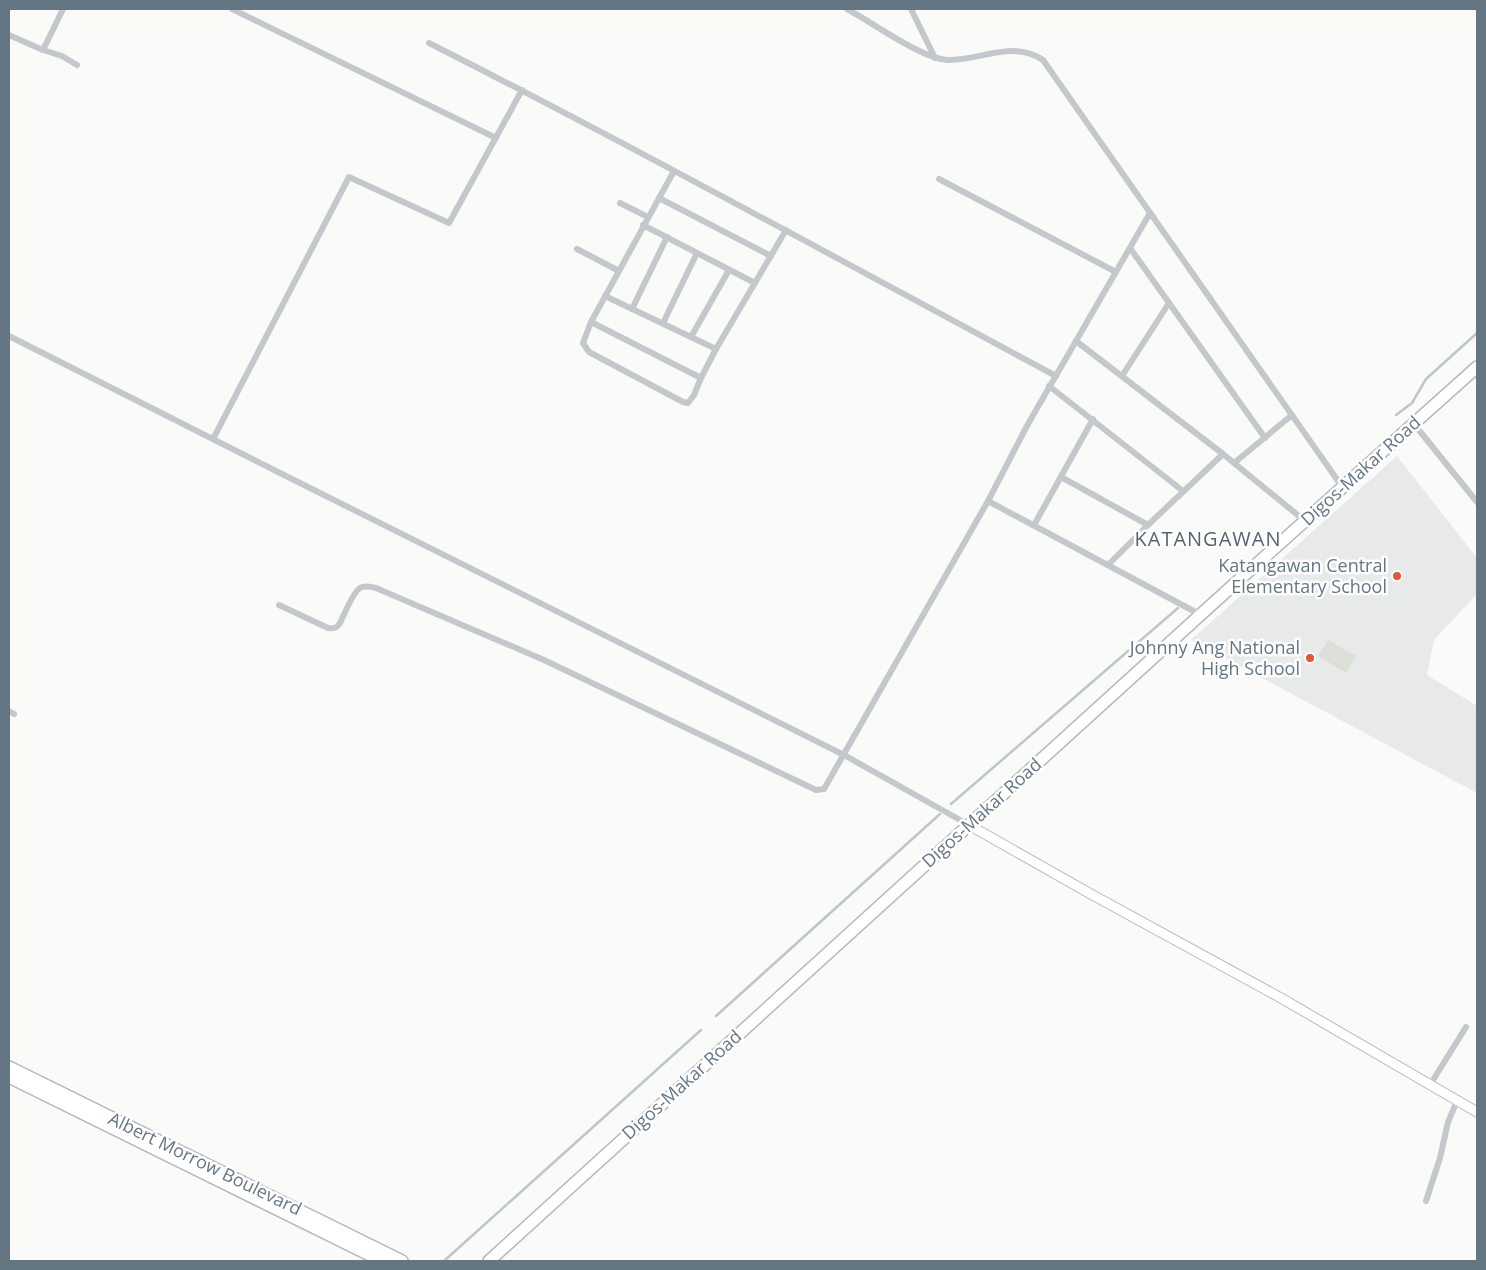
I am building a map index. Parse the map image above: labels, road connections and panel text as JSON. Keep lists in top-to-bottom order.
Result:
{
  "streets": {
    "highway": ["Digos-Makar Road", "Albert Morrow Boulevard"]
  },
  "districts": ["KATANGAWAN"],
  "places": ["Katangawan Central Elementary School", "Johnny Ang National High School"]
}
